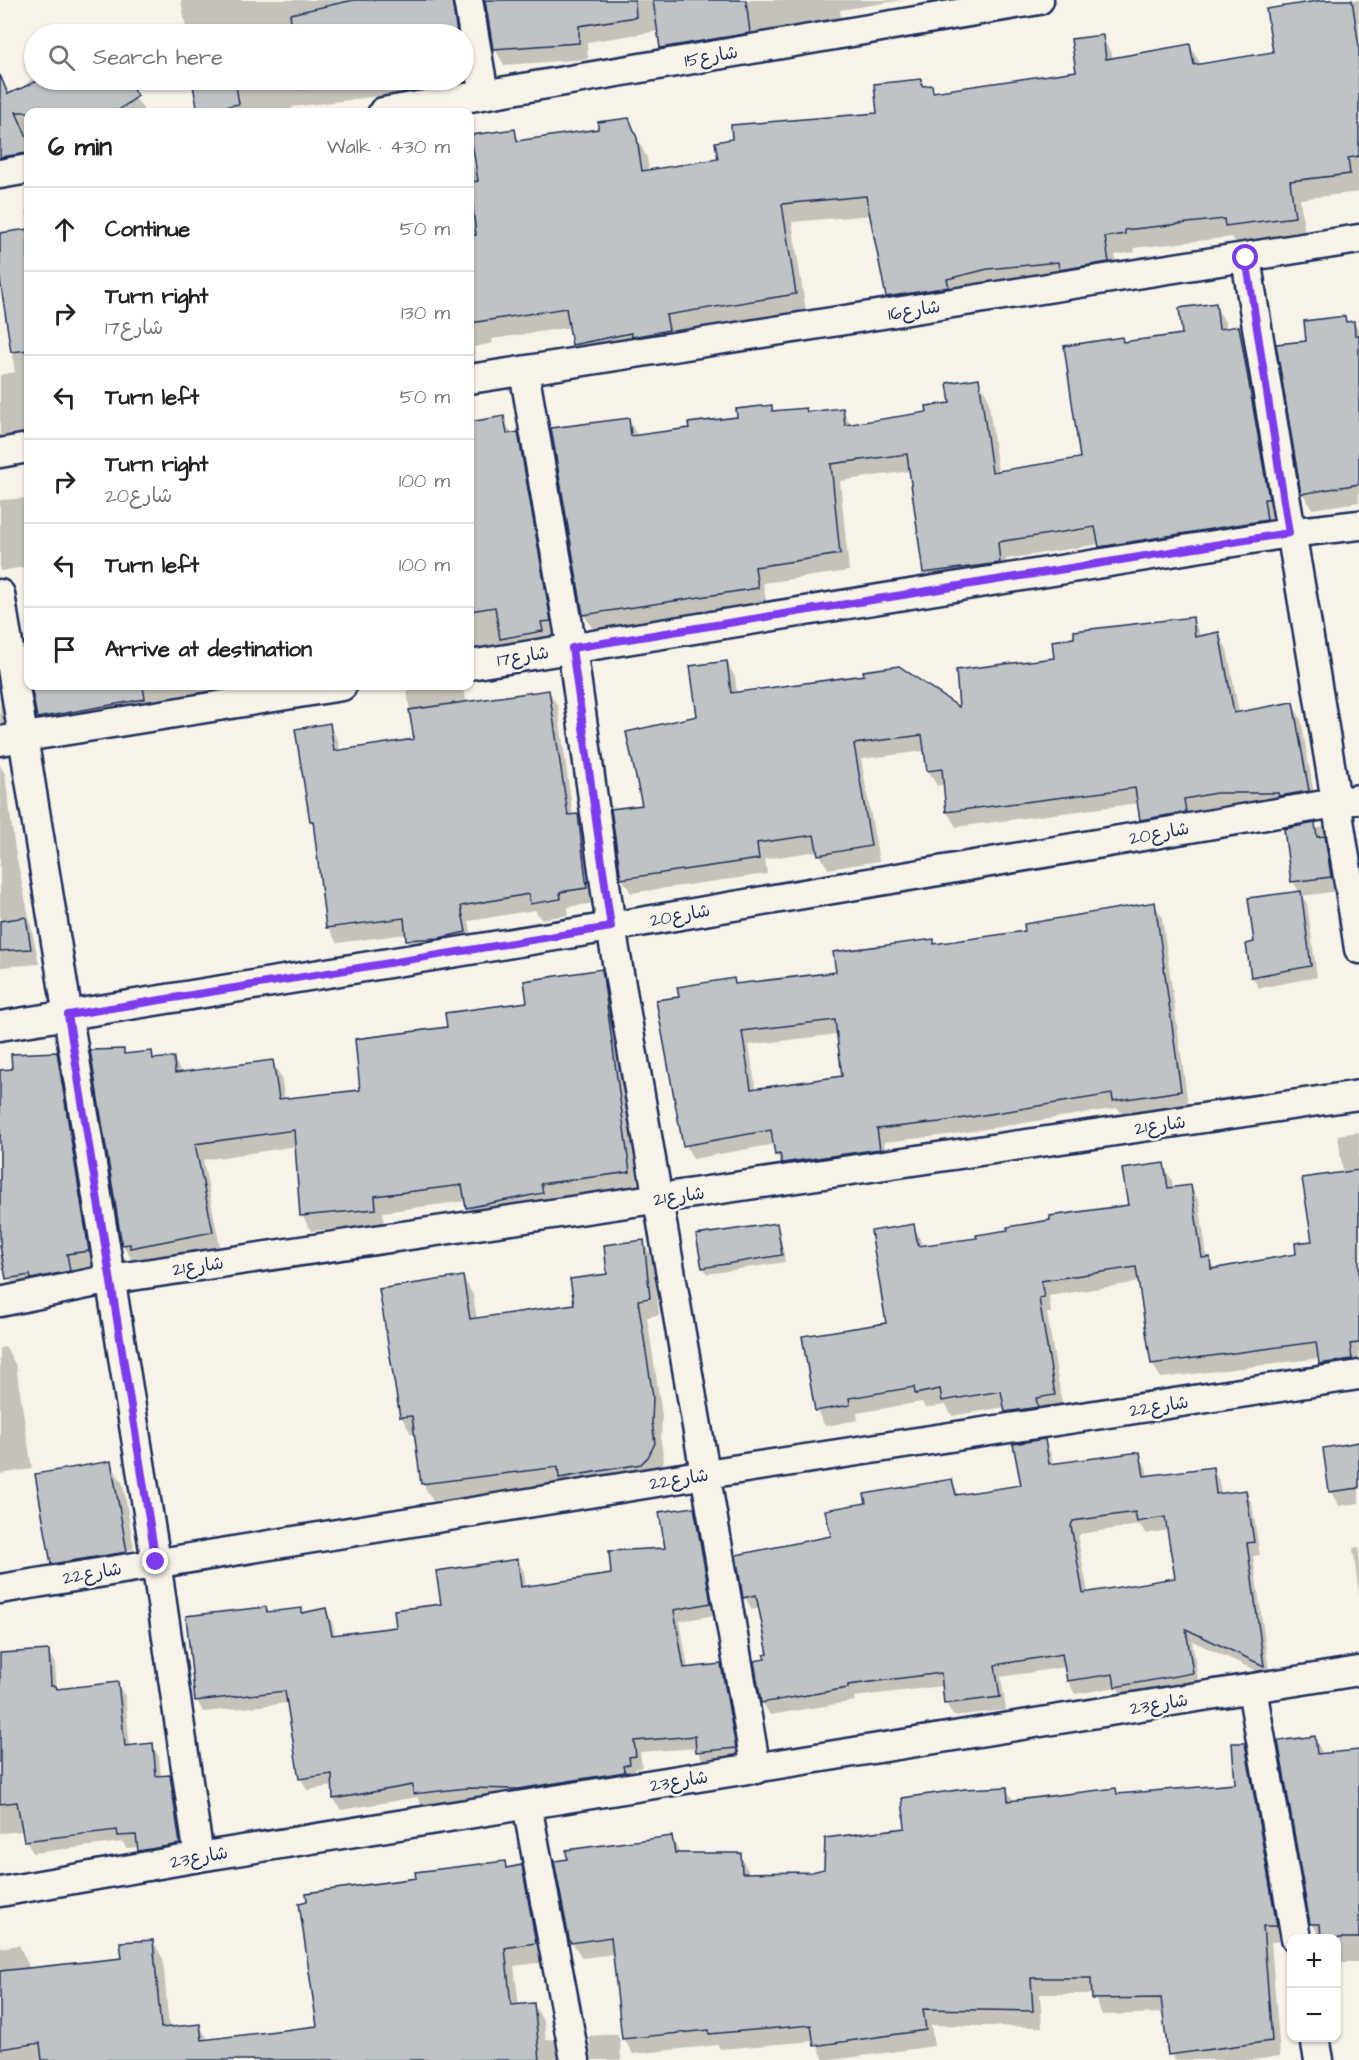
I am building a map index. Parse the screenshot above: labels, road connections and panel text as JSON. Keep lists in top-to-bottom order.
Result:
{
  "streets": {
    "street": [
      "شارع15",
      "شارع16",
      "شارع17",
      "شارع20",
      "شارع21",
      "شارع22",
      "شارع23"
    ]
  },
  "page": {
    "search": "Search here",
    "heading": ["6 min", "Walk · 430 m"],
    "list": [
      ["Continue", "50 m"],
      ["Turn right", "شارع17", "130 m"],
      ["Turn left", "50 m"],
      ["Turn right", "شارع20", "100 m"],
      ["Turn left", "100 m"],
      "Arrive at destination"
    ],
    "map_buttons": ["+", "−"]
  }
}
